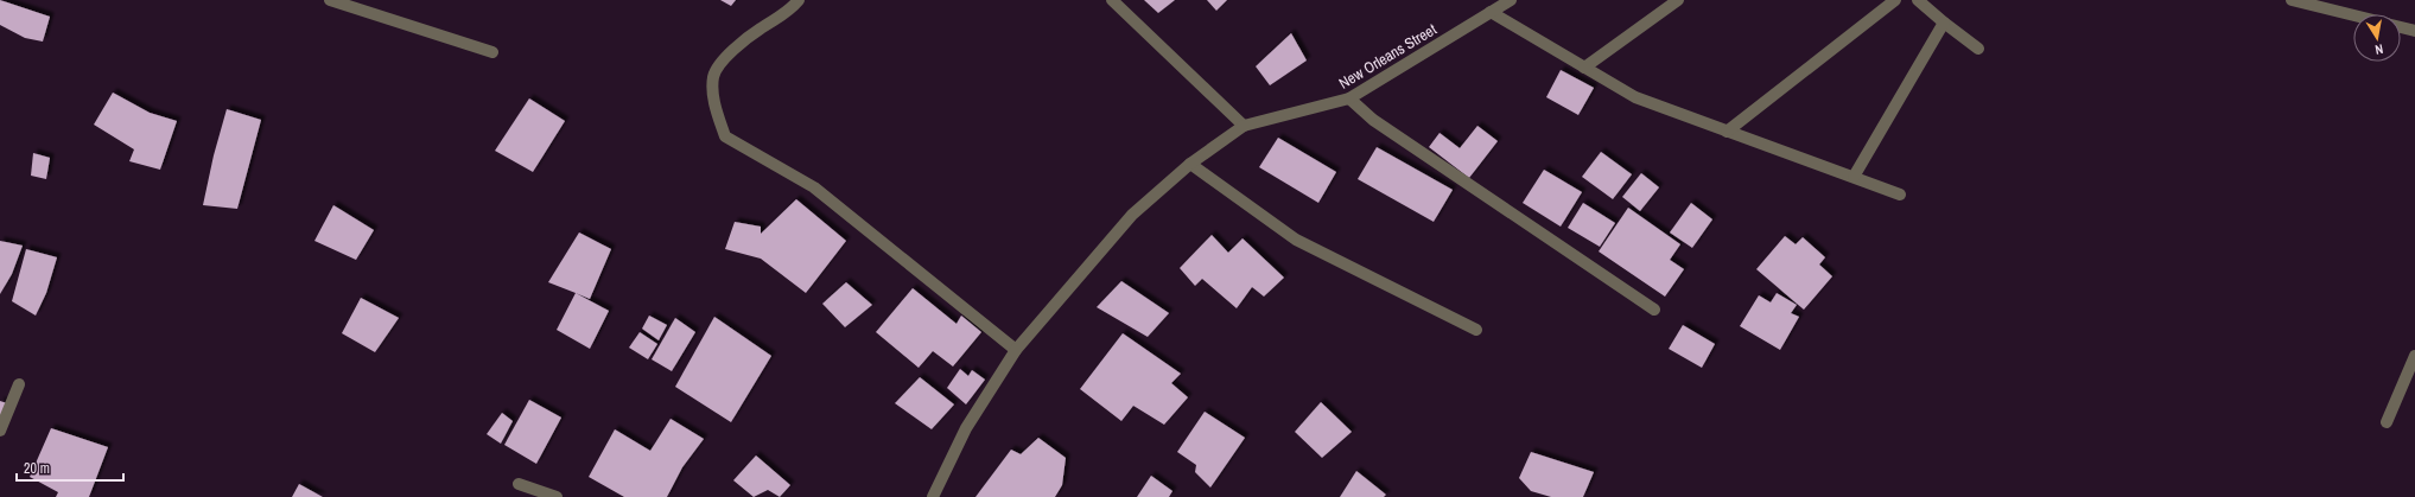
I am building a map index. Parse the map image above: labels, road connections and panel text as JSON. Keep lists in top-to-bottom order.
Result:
{
  "streets": {
    "street": ["New Orleans Street"]
  },
  "scale_bar": "20 m",
  "north": "bottom"
}
